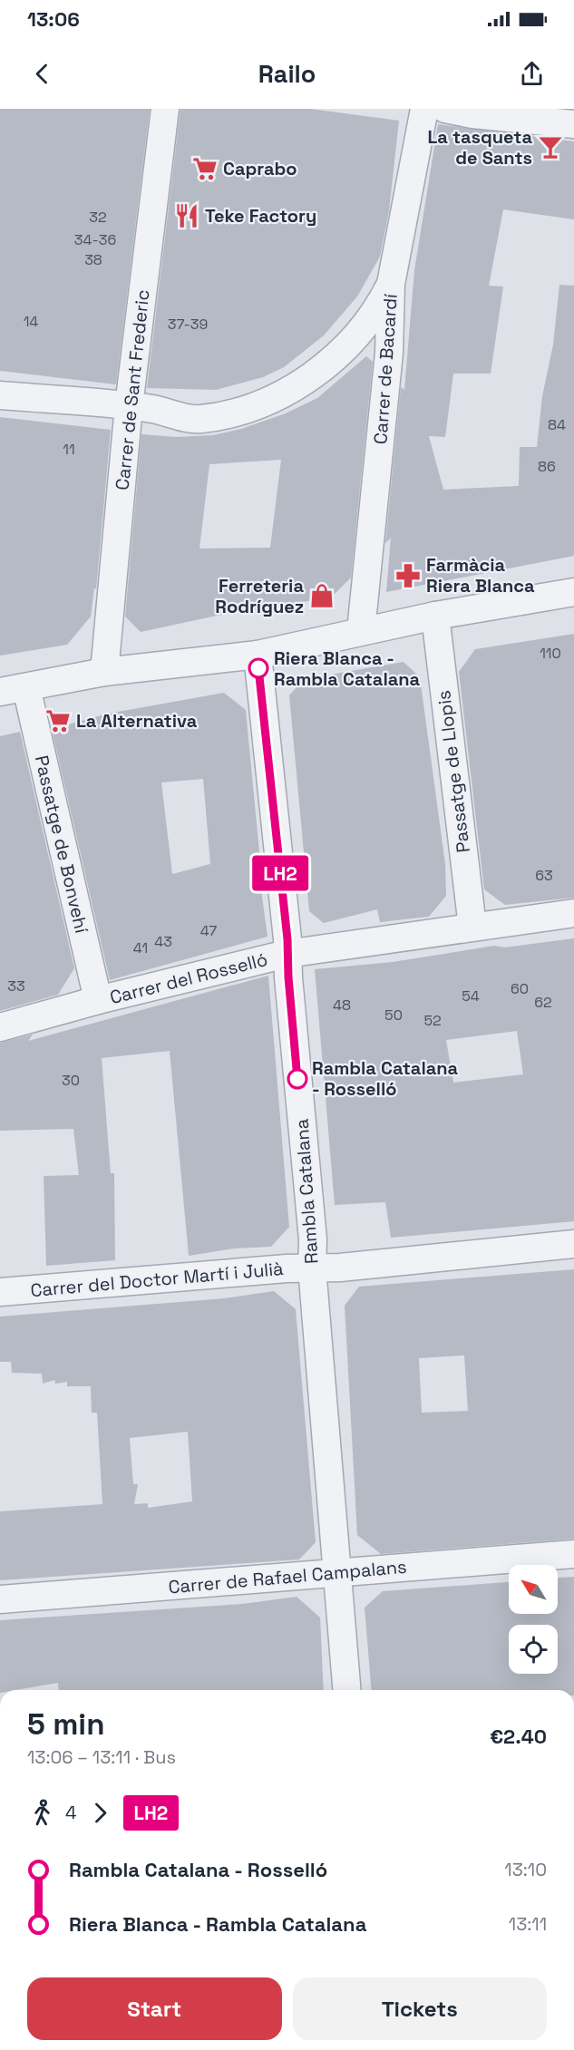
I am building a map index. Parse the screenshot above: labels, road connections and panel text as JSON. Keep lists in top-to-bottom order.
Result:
{
  "streets": {
    "street": [
      "Carrer de Bacardí",
      "Carrer de Sant Frederic",
      "Passatge de Llopis",
      "Passatge de Bonvehí",
      "Carrer del Rosselló",
      "Rambla Catalana",
      "Carrer del Doctor Martí i Julià",
      "Carrer de Rafael Campalans"
    ]
  },
  "crossings": [
    ["Passatge de Llopis", "Carrer del Rosselló"],
    ["Passatge de Bonvehí", "Carrer del Rosselló"],
    ["Carrer del Rosselló", "Rambla Catalana"],
    ["Rambla Catalana", "Carrer del Doctor Martí i Julià"],
    ["Rambla Catalana", "Carrer de Rafael Campalans"]
  ],
  "places": {
    "bar": ["La tasqueta de Sants"],
    "supermarket": ["Caprabo", "La Alternativa"],
    "restaurant": ["Teke Factory"],
    "pharmacy": ["Farmàcia Riera Blanca"],
    "shop": ["Ferreteria Rodríguez"],
    "other": ["Riera Blanca - Rambla Catalana", "Rambla Catalana - Rosselló"]
  },
  "lines": ["bus line LH2"],
  "house_numbers": [
    "32",
    "34-36",
    "38",
    "14",
    "37-39",
    "84",
    "11",
    "86",
    "110",
    "63",
    "47",
    "43",
    "41",
    "33",
    "60",
    "54",
    "62",
    "48",
    "50",
    "52",
    "30"
  ],
  "north": "top left",
  "page": {
    "status": "13:06",
    "header": "Railo",
    "on_map": "LH2",
    "heading": ["5 min", "13:06 – 13:11 · Bus", "€2.40"],
    "legs": ["4", "LH2"],
    "list": [
      {
        "name": "Rambla Catalana - Rosselló",
        "value": "13:10"
      },
      {
        "name": "Riera Blanca - Rambla Catalana",
        "value": "13:11"
      }
    ],
    "buttons": ["Start", "Tickets"]
  }
}
